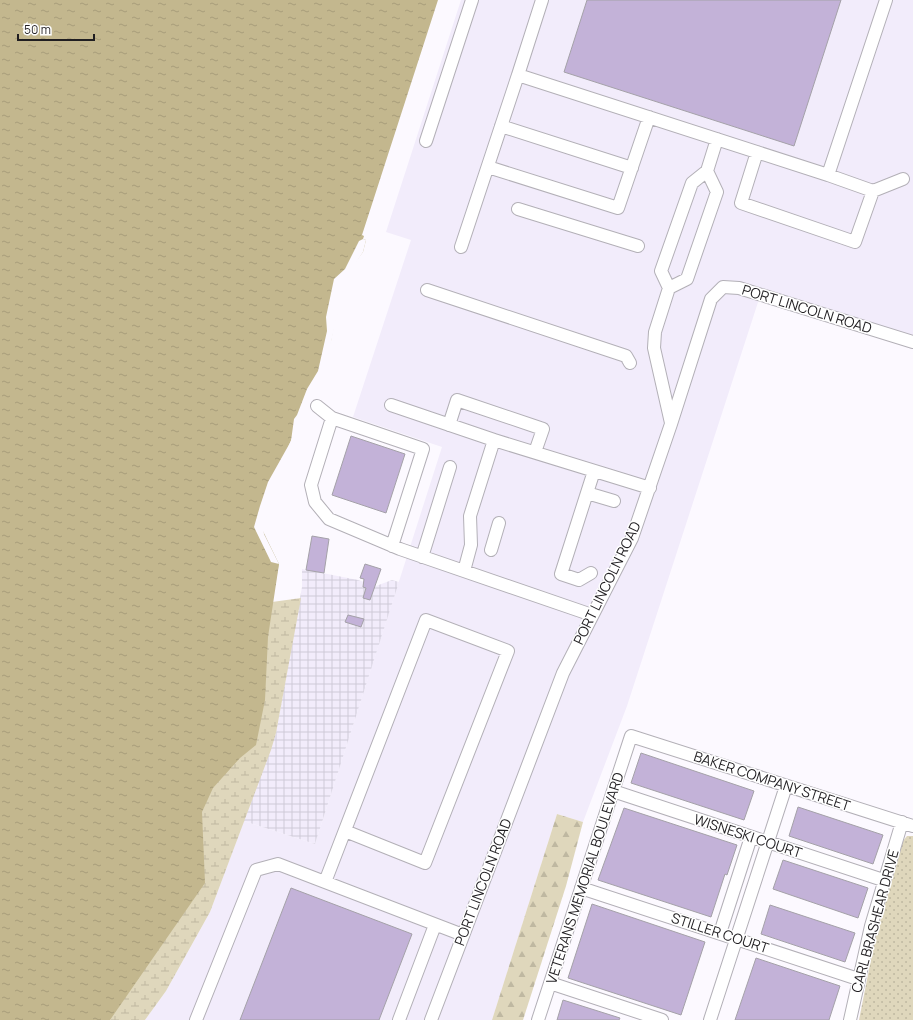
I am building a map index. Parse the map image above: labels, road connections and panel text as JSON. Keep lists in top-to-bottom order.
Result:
{
  "streets": {
    "street": [
      "PORT LINCOLN ROAD",
      "BAKER COMPANY STREET",
      "WISNESKI COURT",
      "VETERANS MEMORIAL BOULEVARD",
      "CARL BRASHEAR DRIVE",
      "STILLER COURT"
    ]
  },
  "crossings": [
    ["BAKER COMPANY STREET", "VETERANS MEMORIAL BOULEVARD"],
    ["BAKER COMPANY STREET", "CARL BRASHEAR DRIVE"],
    ["WISNESKI COURT", "VETERANS MEMORIAL BOULEVARD"],
    ["WISNESKI COURT", "CARL BRASHEAR DRIVE"],
    ["VETERANS MEMORIAL BOULEVARD", "STILLER COURT"],
    ["CARL BRASHEAR DRIVE", "STILLER COURT"]
  ],
  "scale_bar": "50 m"
}
